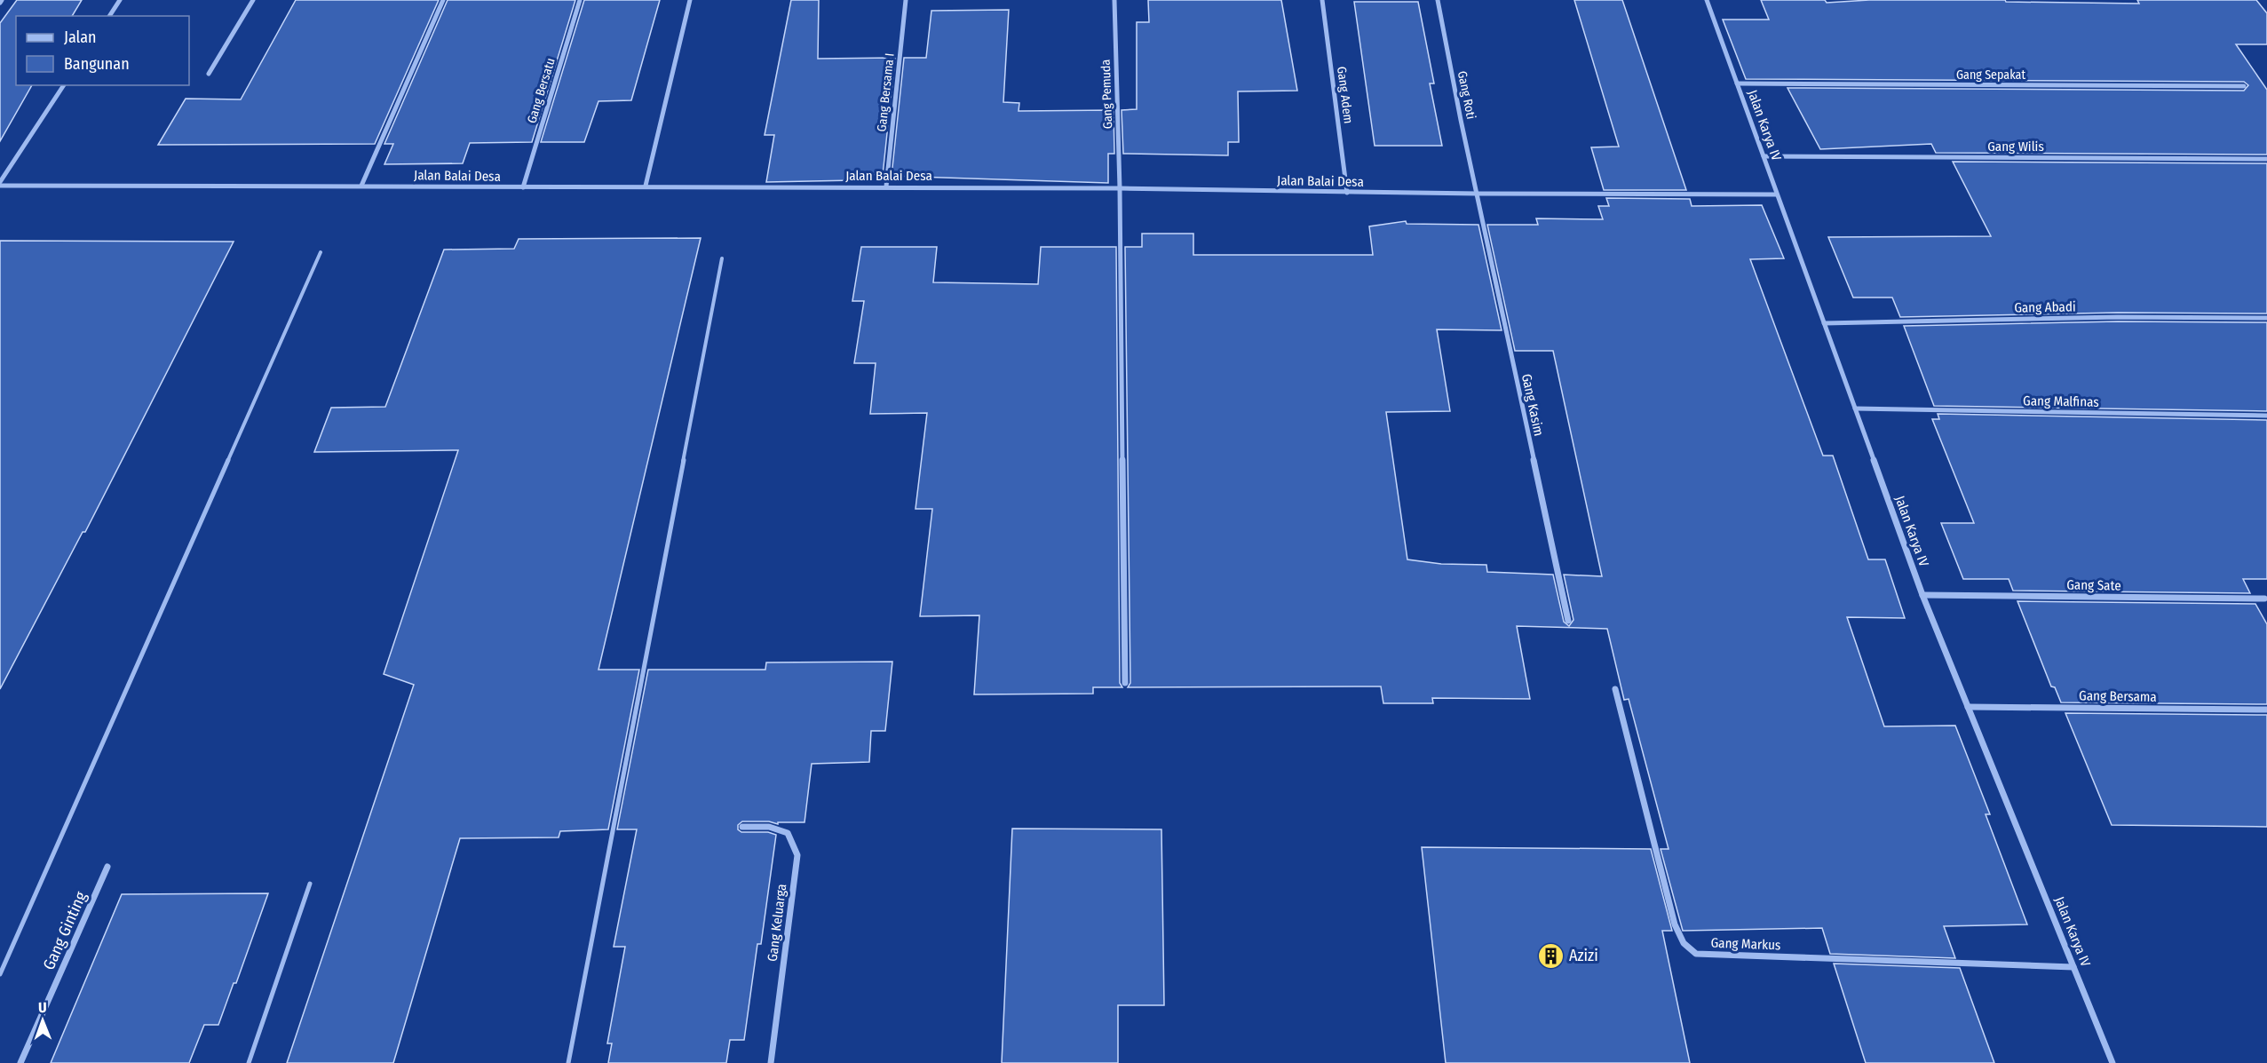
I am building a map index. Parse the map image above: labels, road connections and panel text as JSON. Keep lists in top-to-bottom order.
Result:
{
  "streets": {
    "street": [
      "Gang Sepakat",
      "Gang Bersatu",
      "Gang Bersama I",
      "Gang Pemuda",
      "Gang Adem",
      "Gang Roti",
      "Jalan Karya IV",
      "Gang Wilis",
      "Jalan Balai Desa",
      "Gang Abadi",
      "Gang Malfinas",
      "Gang Kasim",
      "Gang Sate",
      "Gang Bersama",
      "Gang Keluarga",
      "Gang Ginting",
      "Gang Markus"
    ]
  },
  "crossings": [
    ["Gang Sepakat", "Jalan Karya IV"],
    ["Gang Bersatu", "Jalan Balai Desa"],
    ["Gang Bersama I", "Jalan Balai Desa"],
    ["Gang Pemuda", "Jalan Balai Desa"],
    ["Gang Adem", "Jalan Balai Desa"],
    ["Gang Roti", "Jalan Balai Desa"],
    ["Gang Roti", "Gang Kasim"],
    ["Jalan Karya IV", "Gang Wilis"],
    ["Jalan Karya IV", "Jalan Balai Desa"],
    ["Jalan Karya IV", "Gang Abadi"],
    ["Jalan Karya IV", "Gang Malfinas"],
    ["Jalan Karya IV", "Gang Sate"],
    ["Jalan Karya IV", "Gang Bersama"],
    ["Jalan Karya IV", "Gang Markus"],
    ["Jalan Balai Desa", "Gang Kasim"]
  ],
  "places": {
    "building": ["Azizi"]
  },
  "legend": ["Jalan", "Bangunan"],
  "north": "top"
}
